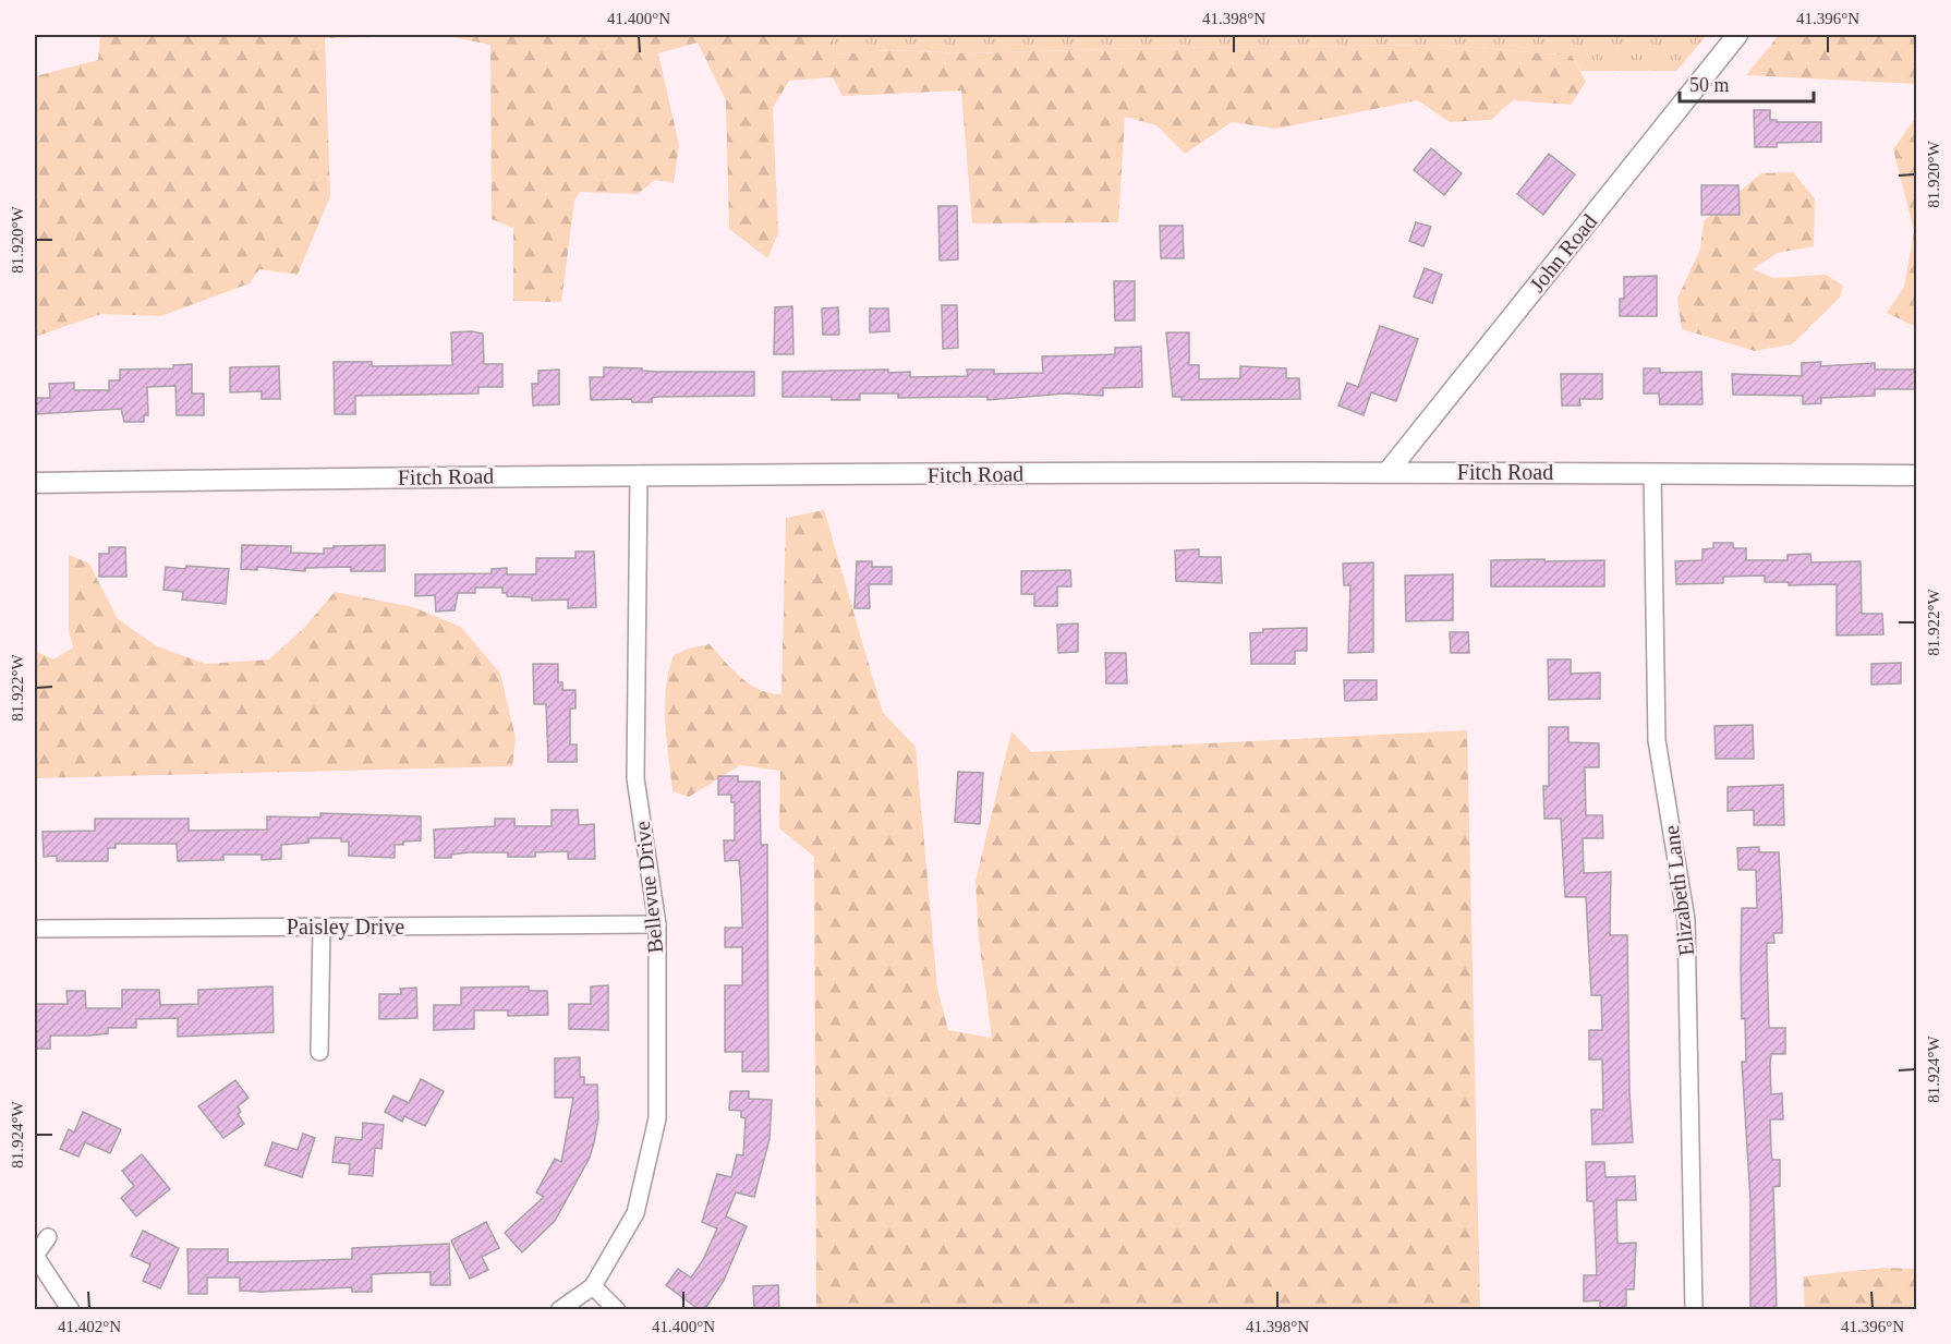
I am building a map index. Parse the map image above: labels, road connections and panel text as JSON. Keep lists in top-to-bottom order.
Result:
{
  "streets": {
    "street": [
      "John Road",
      "Fitch Road",
      "Bellevue Drive",
      "Elizabeth Lane",
      "Paisley Drive"
    ]
  },
  "crossings": [
    ["John Road", "Fitch Road"],
    ["Fitch Road", "Bellevue Drive"],
    ["Fitch Road", "Elizabeth Lane"],
    ["Bellevue Drive", "Paisley Drive"]
  ],
  "scale_bar": "50 m",
  "coordinates": [
    "41.400°N",
    "41.398°N",
    "41.396°N",
    "81.920°W",
    "81.922°W",
    "81.924°W",
    "41.402°N"
  ]
}
